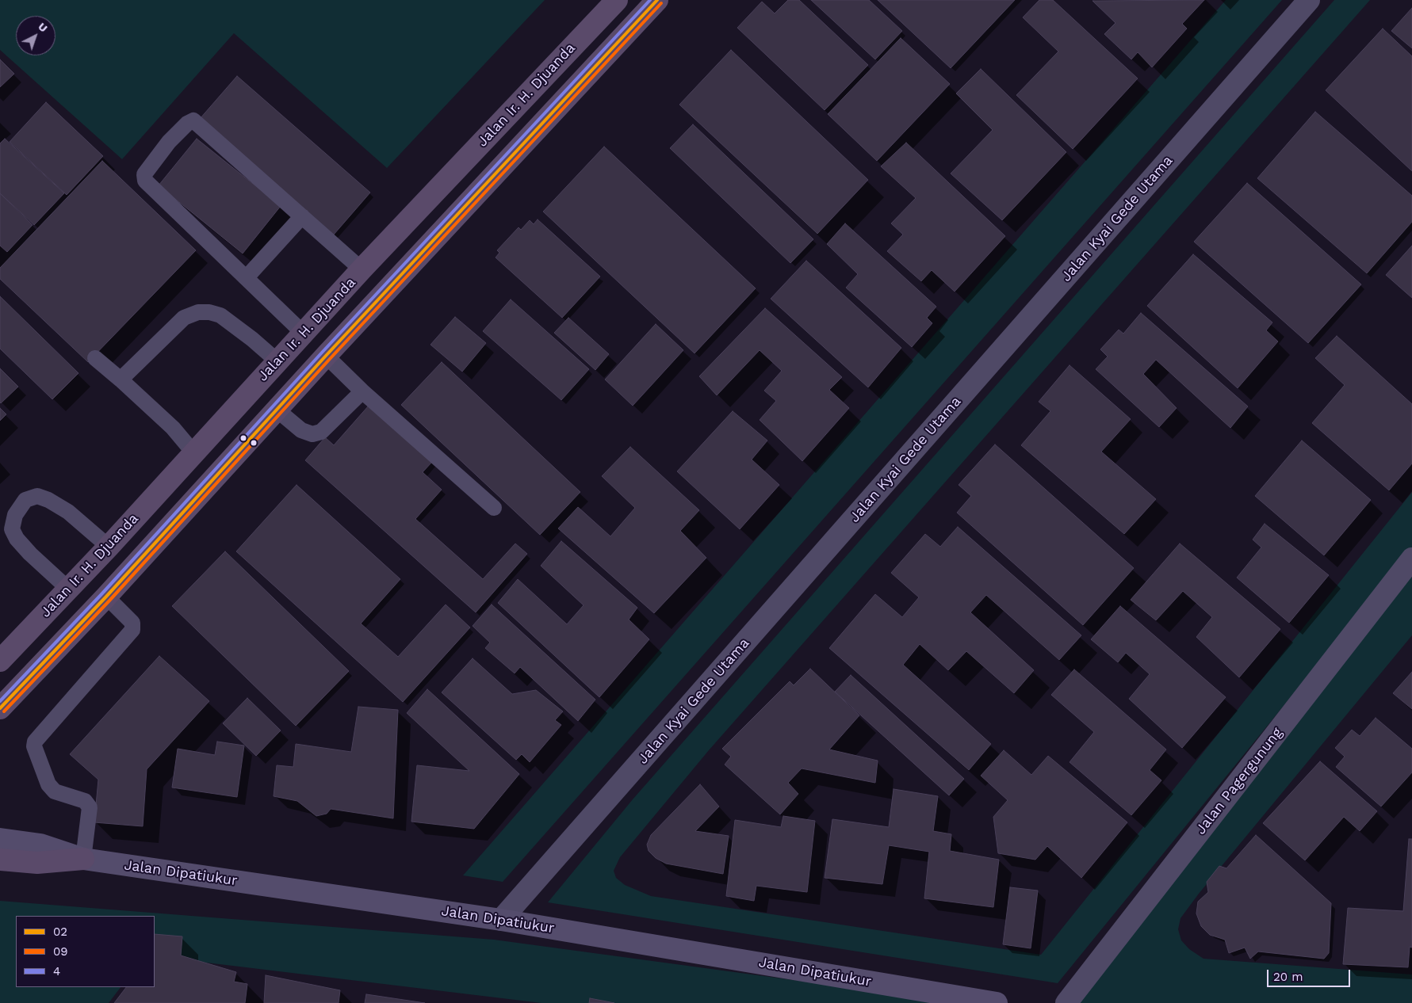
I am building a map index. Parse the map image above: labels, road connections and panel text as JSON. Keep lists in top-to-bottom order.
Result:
{
  "streets": {
    "main road": ["Jalan Ir. H. Djuanda", "Jalan Dipatiukur"],
    "street": ["Jalan Kyai Gede Utama", "Jalan Pagergunung"]
  },
  "crossings": [
    ["Jalan Kyai Gede Utama", "Jalan Dipatiukur"]
  ],
  "lines": ["transit line 02", "transit line 4", "transit line 09"],
  "legend": ["02", "09", "4"],
  "scale_bar": "20 m",
  "north": "top right"
}
